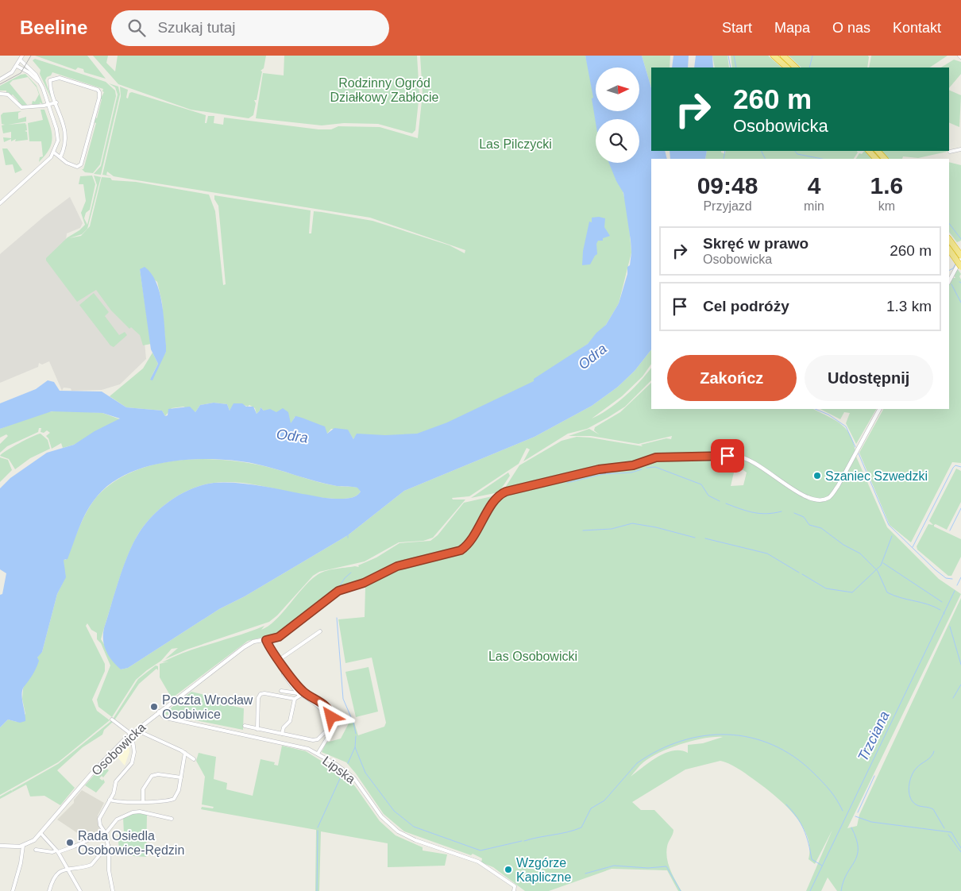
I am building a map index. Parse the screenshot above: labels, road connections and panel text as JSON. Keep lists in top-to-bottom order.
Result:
{
  "streets": {
    "street": ["Osobowicka", "Lipska"]
  },
  "crossings": [
    ["Osobowicka", "Lipska"]
  ],
  "water": ["Odra", "Trzciana"],
  "parks": ["Rodzinny Ogród Działkowy Zabłocie", "Las Pilczycki", "Las Osobowicki"],
  "places": [
    "Szaniec Szwedzki",
    "Poczta Wrocław Osobiwice",
    "Rada Osiedla Osobowice-Rędzin",
    "Wzgórze Kapliczne"
  ],
  "north": "right",
  "page": {
    "header": "Beeline",
    "search": "Szukaj tutaj",
    "nav": [
      "Start",
      "Mapa",
      "O nas",
      "Kontakt"
    ],
    "turn": ["260 m", "Osobowicka"],
    "eta": [
      "09:48",
      "Przyjazd",
      "4",
      "min",
      "1.6",
      "km"
    ],
    "list": [
      {
        "name": "Skręć w prawo",
        "note": "Osobowicka",
        "value": "260 m"
      },
      {
        "name": "Cel podróży",
        "value": "1.3 km"
      }
    ],
    "buttons": ["Zakończ", "Udostępnij"]
  }
}
